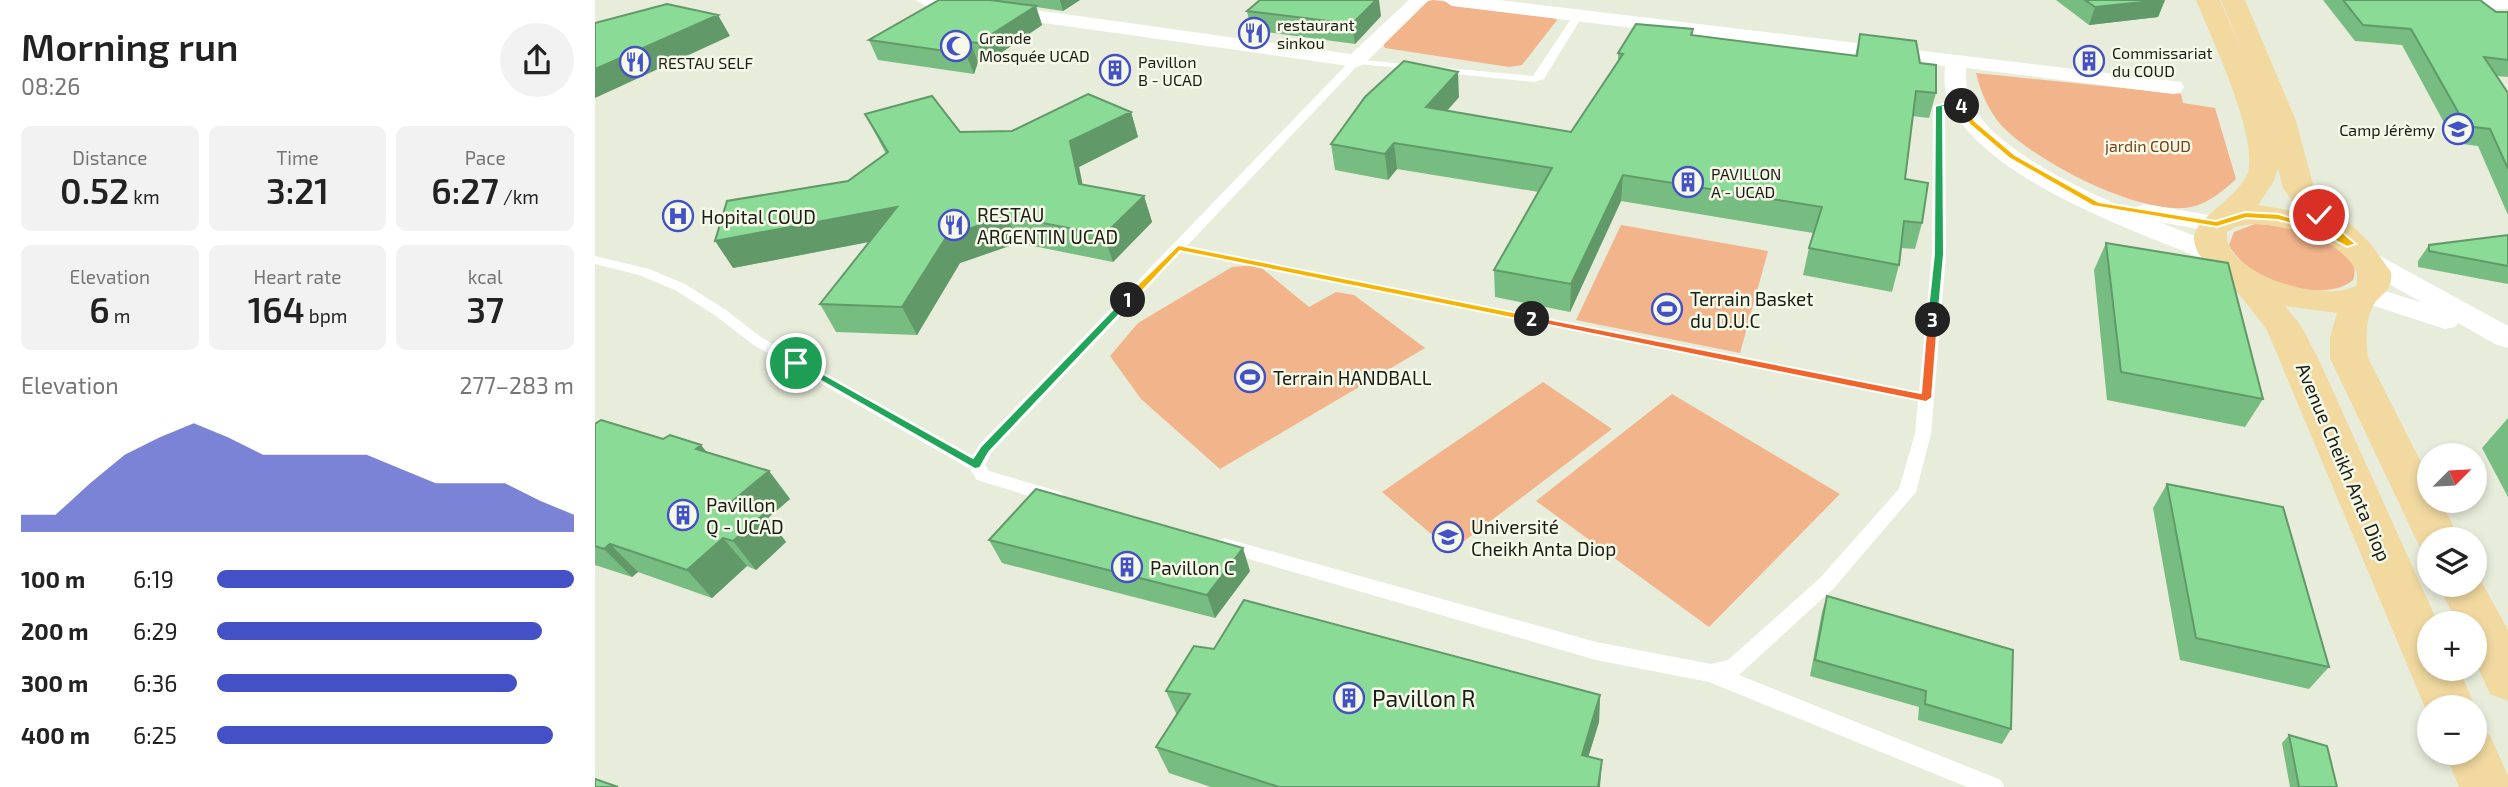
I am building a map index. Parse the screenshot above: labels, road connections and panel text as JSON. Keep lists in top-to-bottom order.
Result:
{
  "streets": {
    "main road": ["Avenue Cheikh Anta Diop"]
  },
  "parks": ["jardin COUD"],
  "places": {
    "restaurant": ["restaurant sinkou", "RESTAU SELF", "RESTAU ARGENTIN UCAD"],
    "mosque": ["Grande Mosquée UCAD"],
    "building": [
      "Commissariat du COUD",
      "Pavillon B - UCAD",
      "PAVILLON A - UCAD",
      "Pavillon Q - UCAD",
      "Pavillon C",
      "Pavillon R"
    ],
    "school or university": ["Camp Jérèmy", "Université Cheikh Anta Diop"],
    "hospital": ["Hopital COUD"],
    "sports": ["Terrain Basket du D.U.C", "Terrain HANDBALL"]
  },
  "north": "top right",
  "page": {
    "heading": ["Morning run", "08:26"],
    "pins": [
      "4",
      "1",
      "2",
      "3"
    ],
    "stats": [
      ["Distance", "0.52 km"],
      ["Time", "3:21"],
      ["Pace", "6:27 /km"],
      ["Elevation", "6 m"],
      ["Heart rate", "164 bpm"],
      ["kcal", "37"]
    ],
    "chart": ["Elevation", "277–283 m"],
    "map_buttons": ["+", "−"],
    "list": [
      {
        "name": "100 m",
        "note": "6:19"
      },
      {
        "name": "200 m",
        "note": "6:29"
      },
      {
        "name": "300 m",
        "note": "6:36"
      },
      {
        "name": "400 m",
        "note": "6:25"
      }
    ]
  }
}
